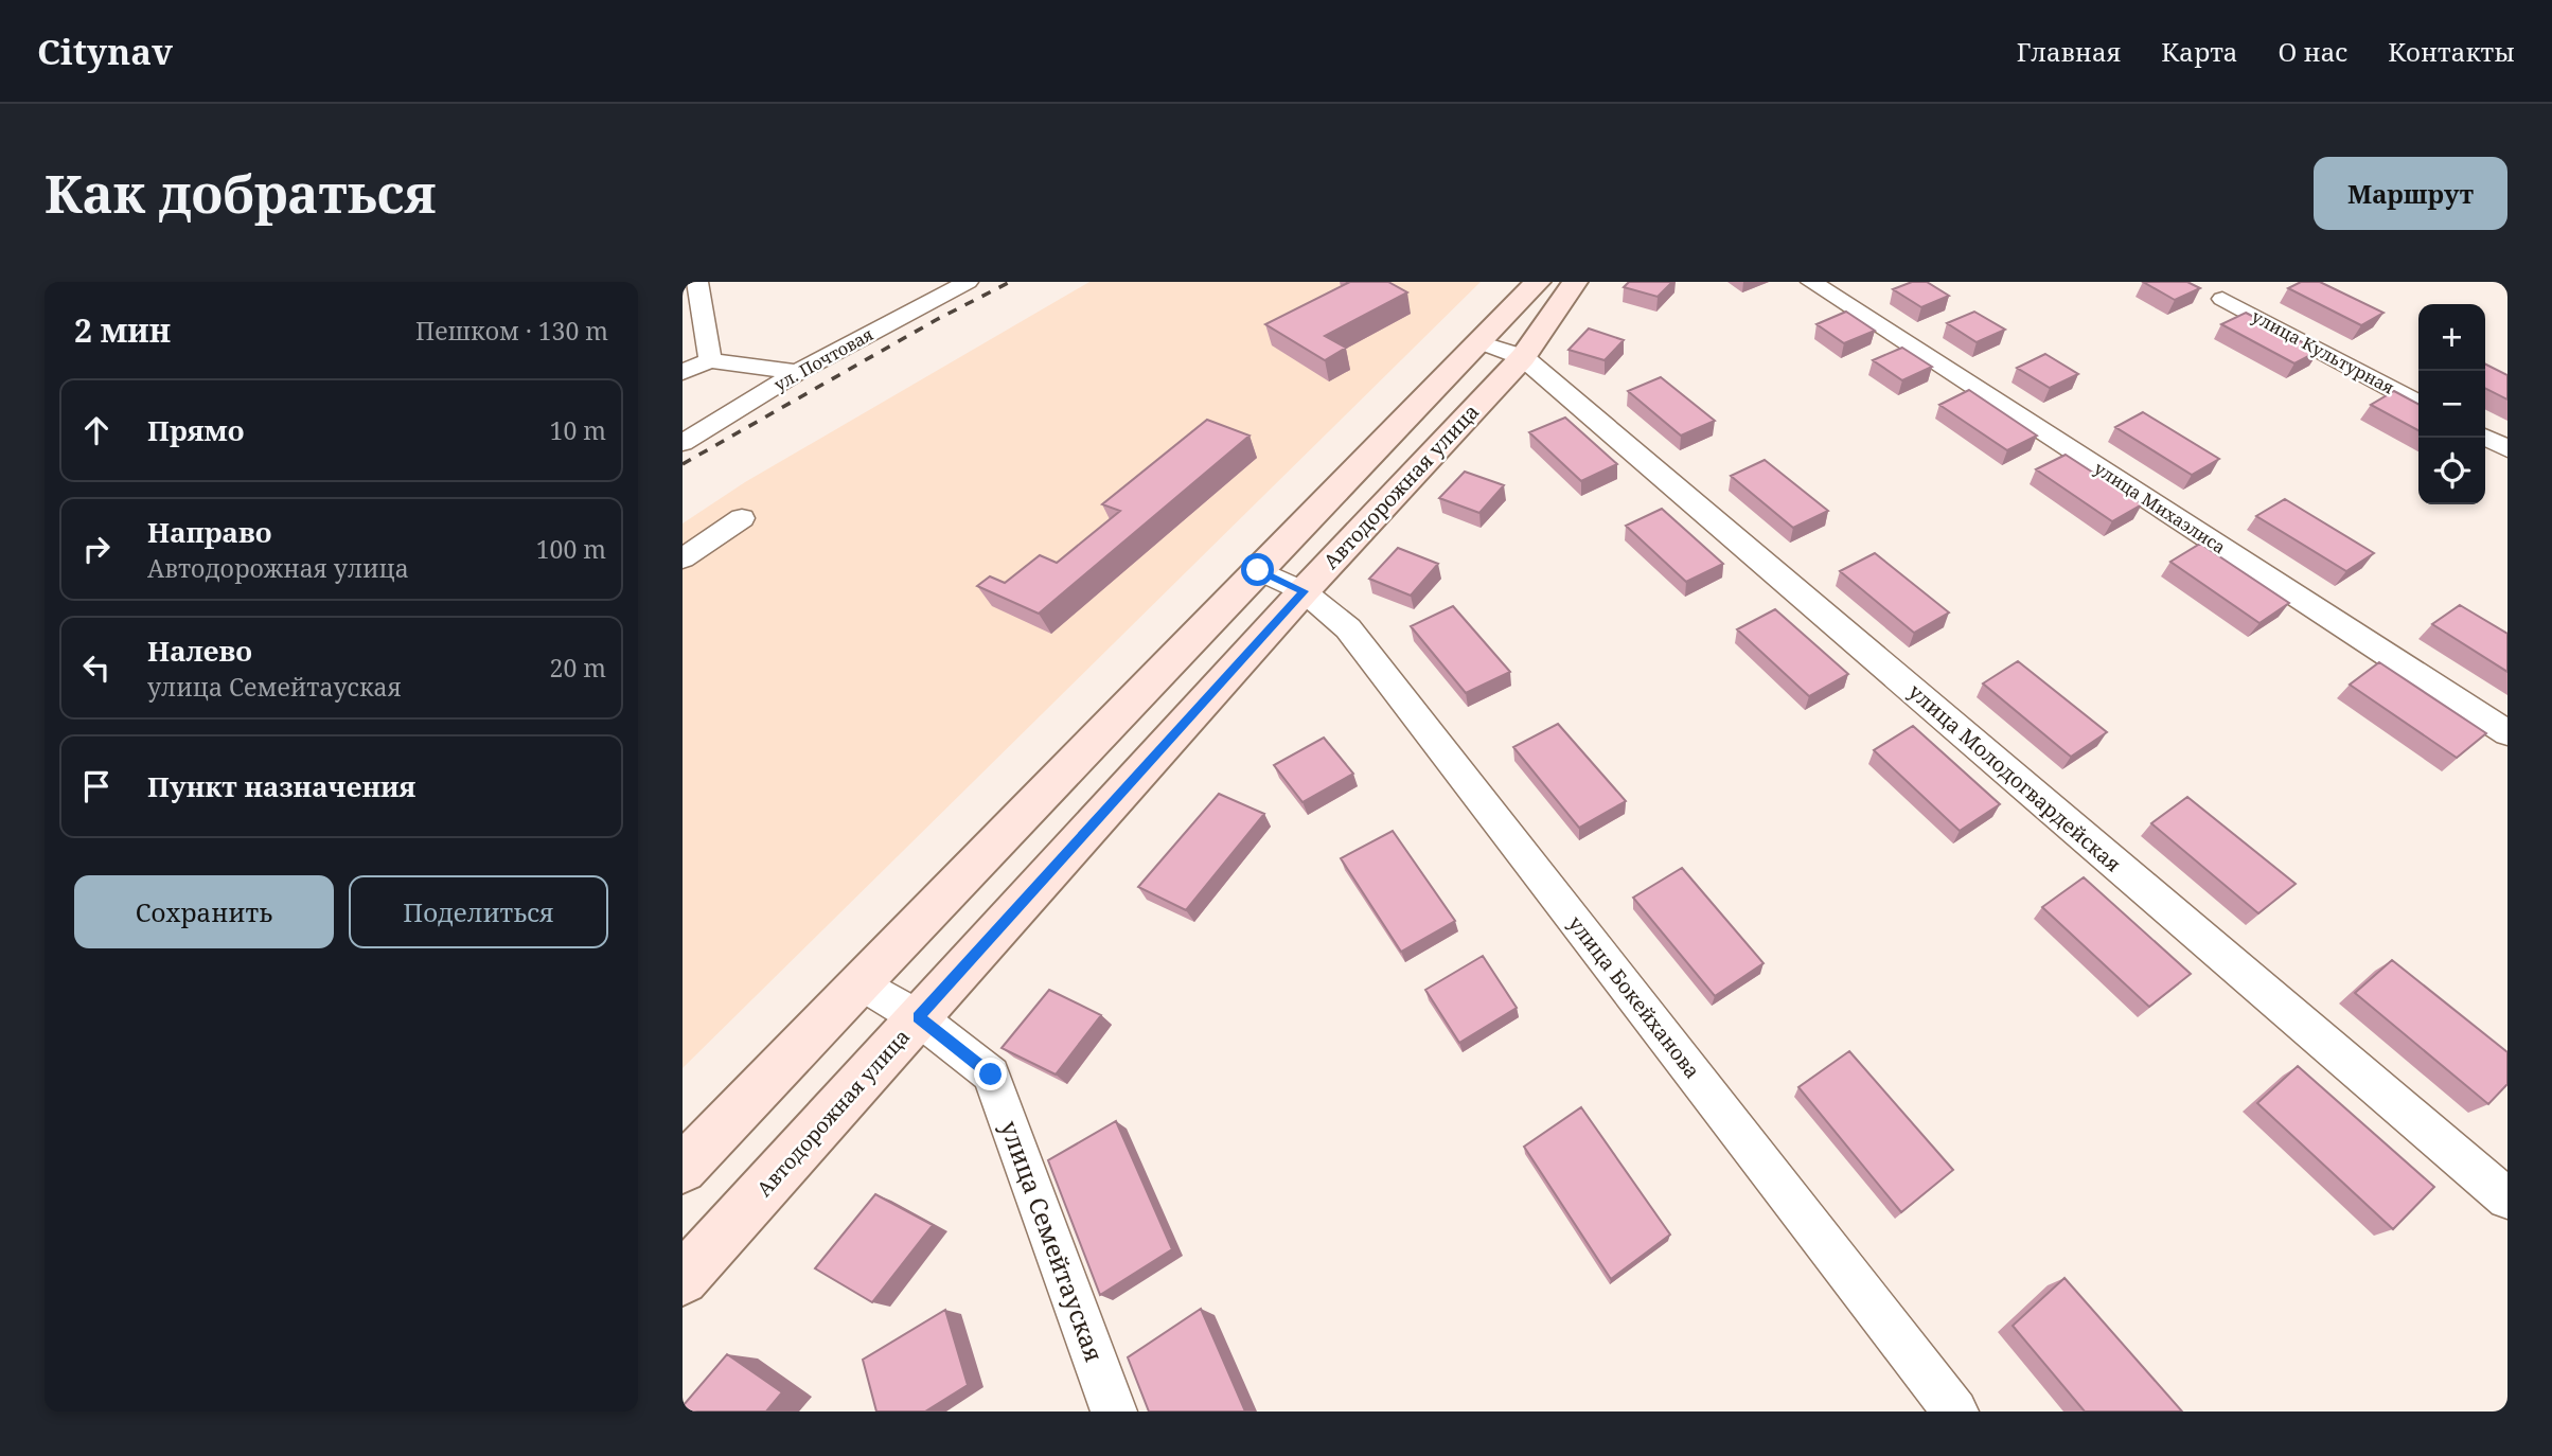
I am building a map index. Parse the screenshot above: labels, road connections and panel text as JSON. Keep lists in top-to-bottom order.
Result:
{
  "streets": {
    "main road": ["Автодорожная улица"],
    "street": [
      "улица Культурная",
      "ул. Почтовая",
      "улица Михаэлиса",
      "улица Молодогвардейская",
      "улица Бокейханова",
      "улица Семейтауская"
    ]
  },
  "crossings": [
    ["Автодорожная улица", "улица Молодогвардейская"],
    ["Автодорожная улица", "улица Бокейханова"],
    ["Автодорожная улица", "улица Семейтауская"]
  ],
  "page": {
    "header": "Citynav",
    "nav": [
      "Главная",
      "Карта",
      "О нас",
      "Контакты"
    ],
    "buttons": [
      "Маршрут",
      ["Сохранить", "Поделиться"]
    ],
    "title": "Как добраться",
    "heading": ["2 мин", "Пешком · 130 m"],
    "map_buttons": ["+", "−"],
    "list": [
      ["Прямо", "10 m"],
      ["Направо", "Автодорожная улица", "100 m"],
      ["Налево", "улица Семейтауская", "20 m"],
      "Пункт назначения"
    ]
  }
}
